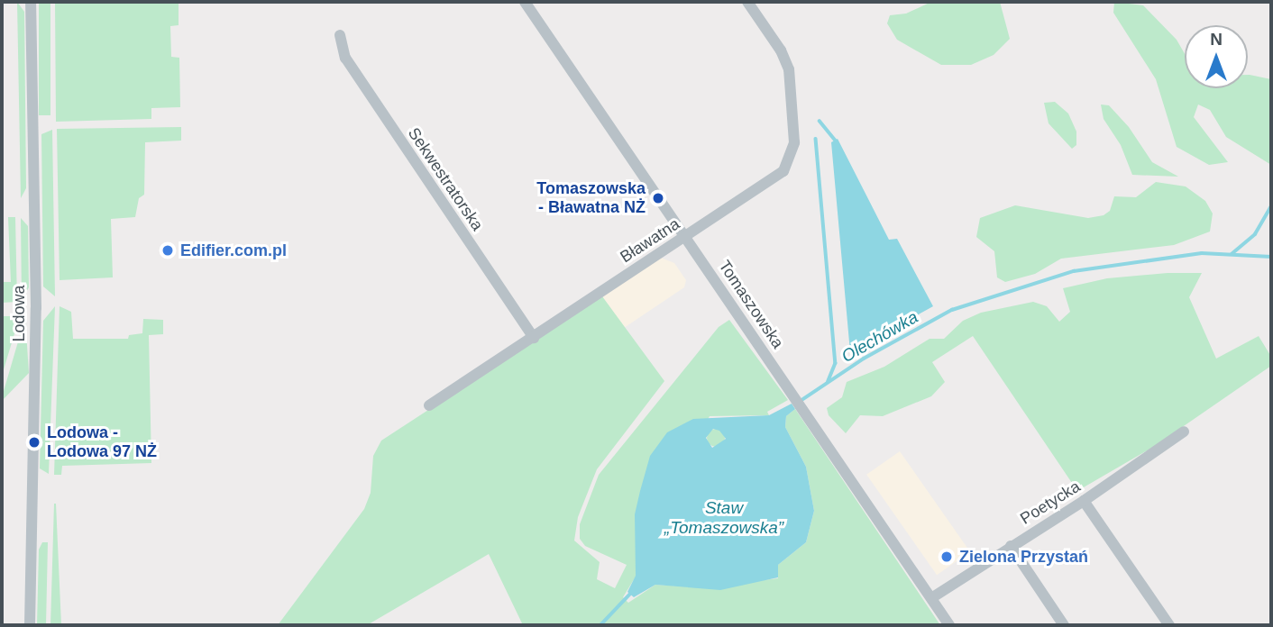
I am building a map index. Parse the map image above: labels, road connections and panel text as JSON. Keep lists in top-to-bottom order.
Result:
{
  "streets": {
    "street": [
      "Sekwestratorska",
      "Bławatna",
      "Tomaszowska",
      "Lodowa",
      "Poetycka"
    ]
  },
  "crossings": [
    ["Sekwestratorska", "Bławatna"],
    ["Bławatna", "Tomaszowska"],
    ["Tomaszowska", "Poetycka"]
  ],
  "water": ["Olechówka", "Staw „Tomaszowska”"],
  "places": [
    "Tomaszowska - Bławatna NŻ",
    "Edifier.com.pl",
    "Lodowa - Lodowa 97 NŻ",
    "Zielona Przystań"
  ],
  "north": "top"
}
